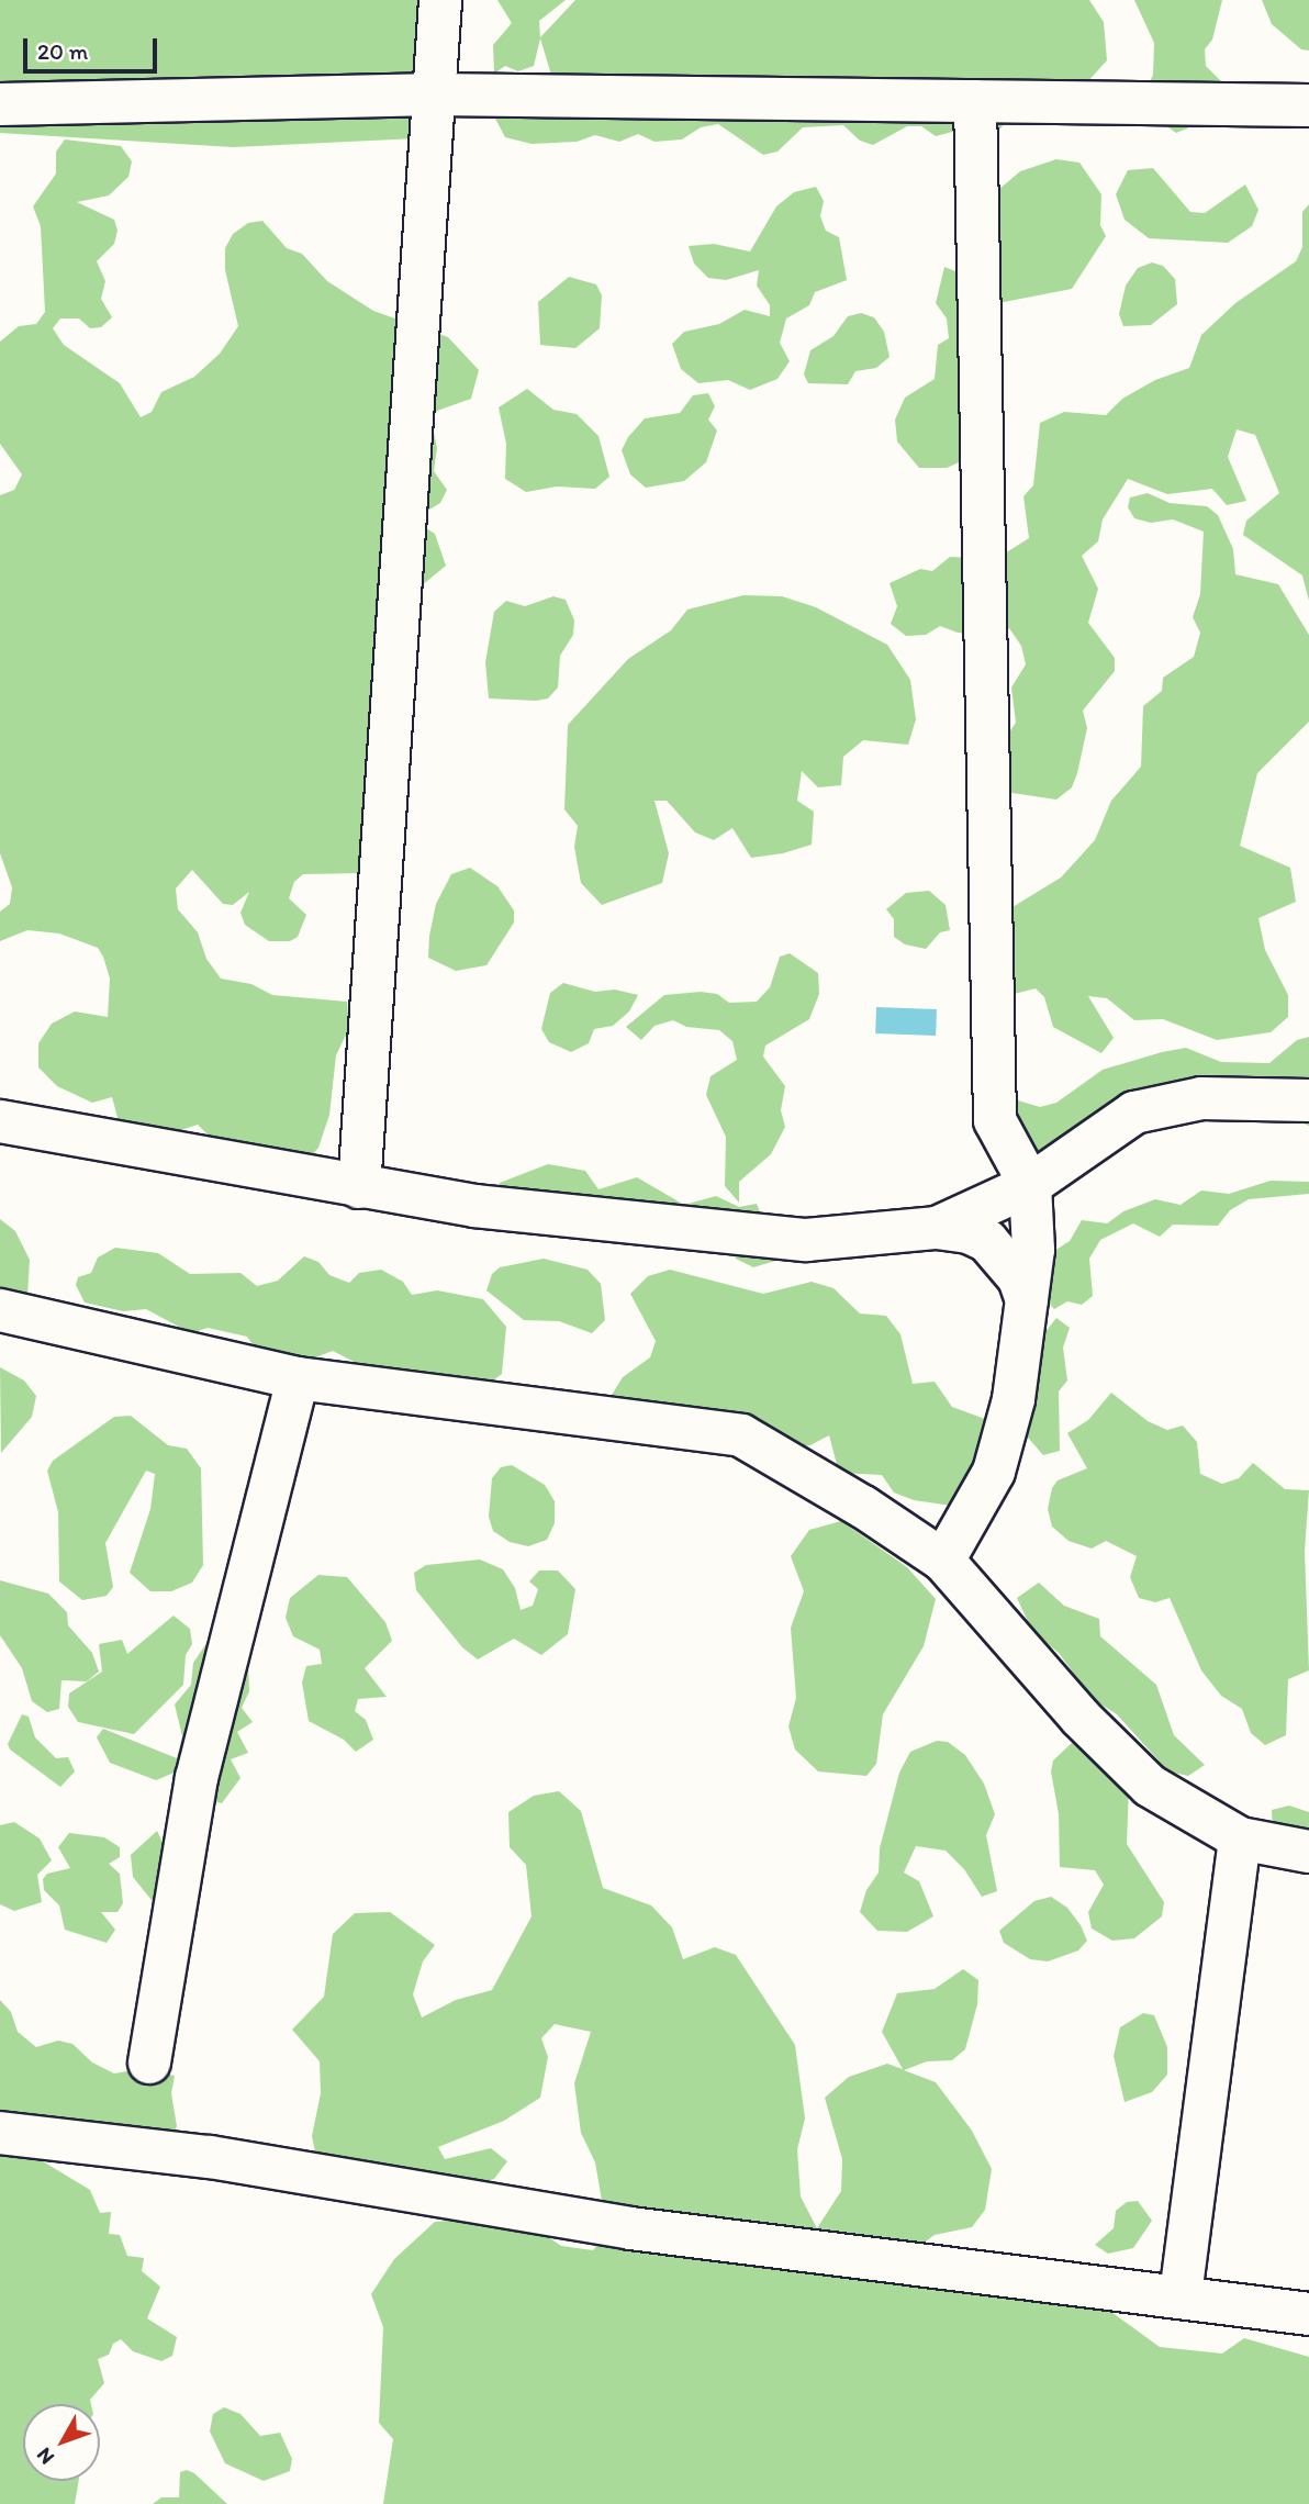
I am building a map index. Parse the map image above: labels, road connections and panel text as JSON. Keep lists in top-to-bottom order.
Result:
{
  "scale_bar": "20 m",
  "north": "bottom left"
}
